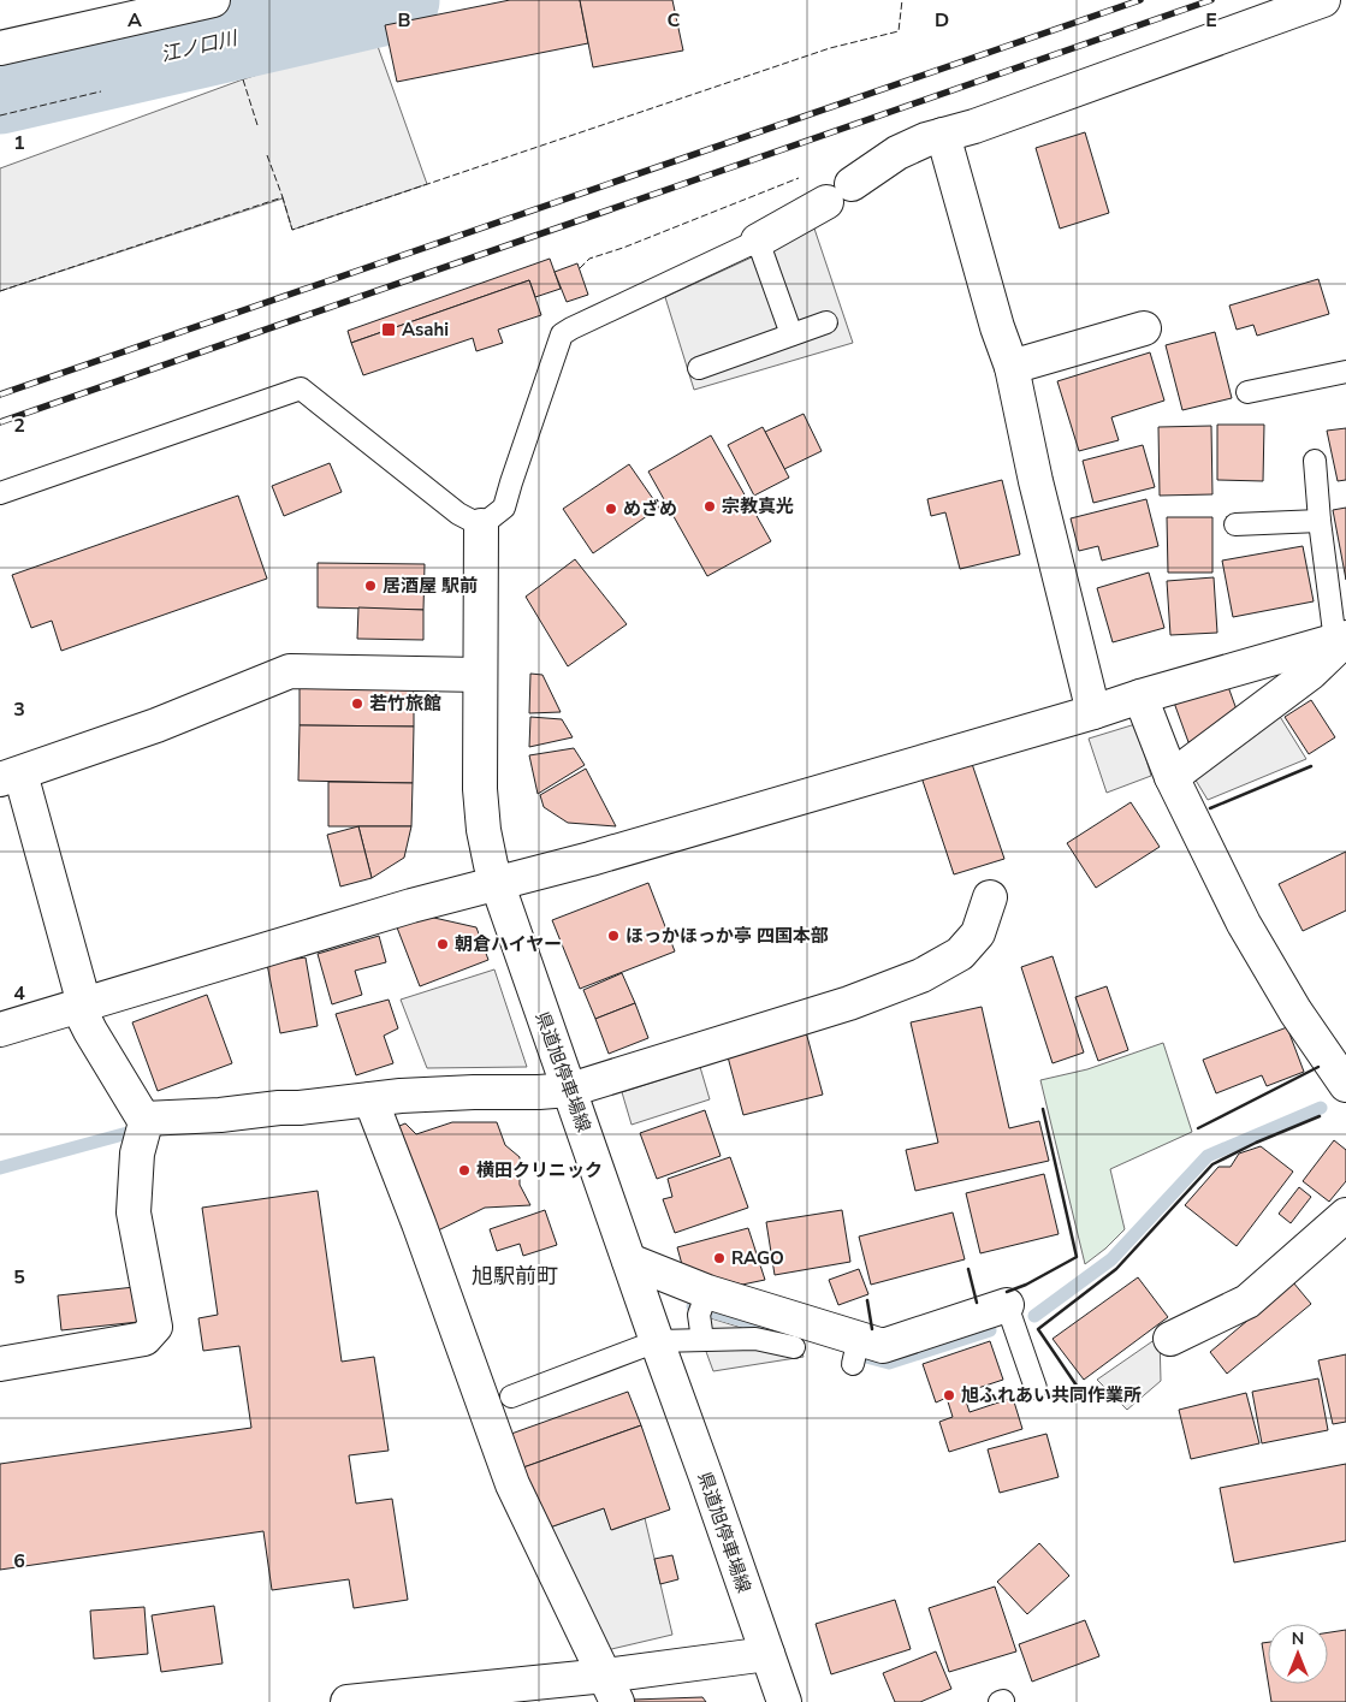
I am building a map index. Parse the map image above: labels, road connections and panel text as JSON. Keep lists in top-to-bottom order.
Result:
{
  "streets": {
    "street": ["県道旭停車場線"]
  },
  "districts": ["旭駅前町"],
  "water": ["江ノ口川"],
  "places": {
    "transit": ["Asahi"],
    "other": [
      "宗教真光",
      "めざめ",
      "居酒屋 駅前",
      "若竹旅館",
      "ほっかほっか亭 四国本部",
      "朝倉ハイヤー",
      "横田クリニック",
      "RAGO",
      "旭ふれあい共同作業所"
    ]
  },
  "north": "top",
  "grid": {
    "columns": [
      "A",
      "B",
      "C",
      "D",
      "E"
    ],
    "rows": [
      "1",
      "2",
      "3",
      "4",
      "5",
      "6"
    ]
  }
}
